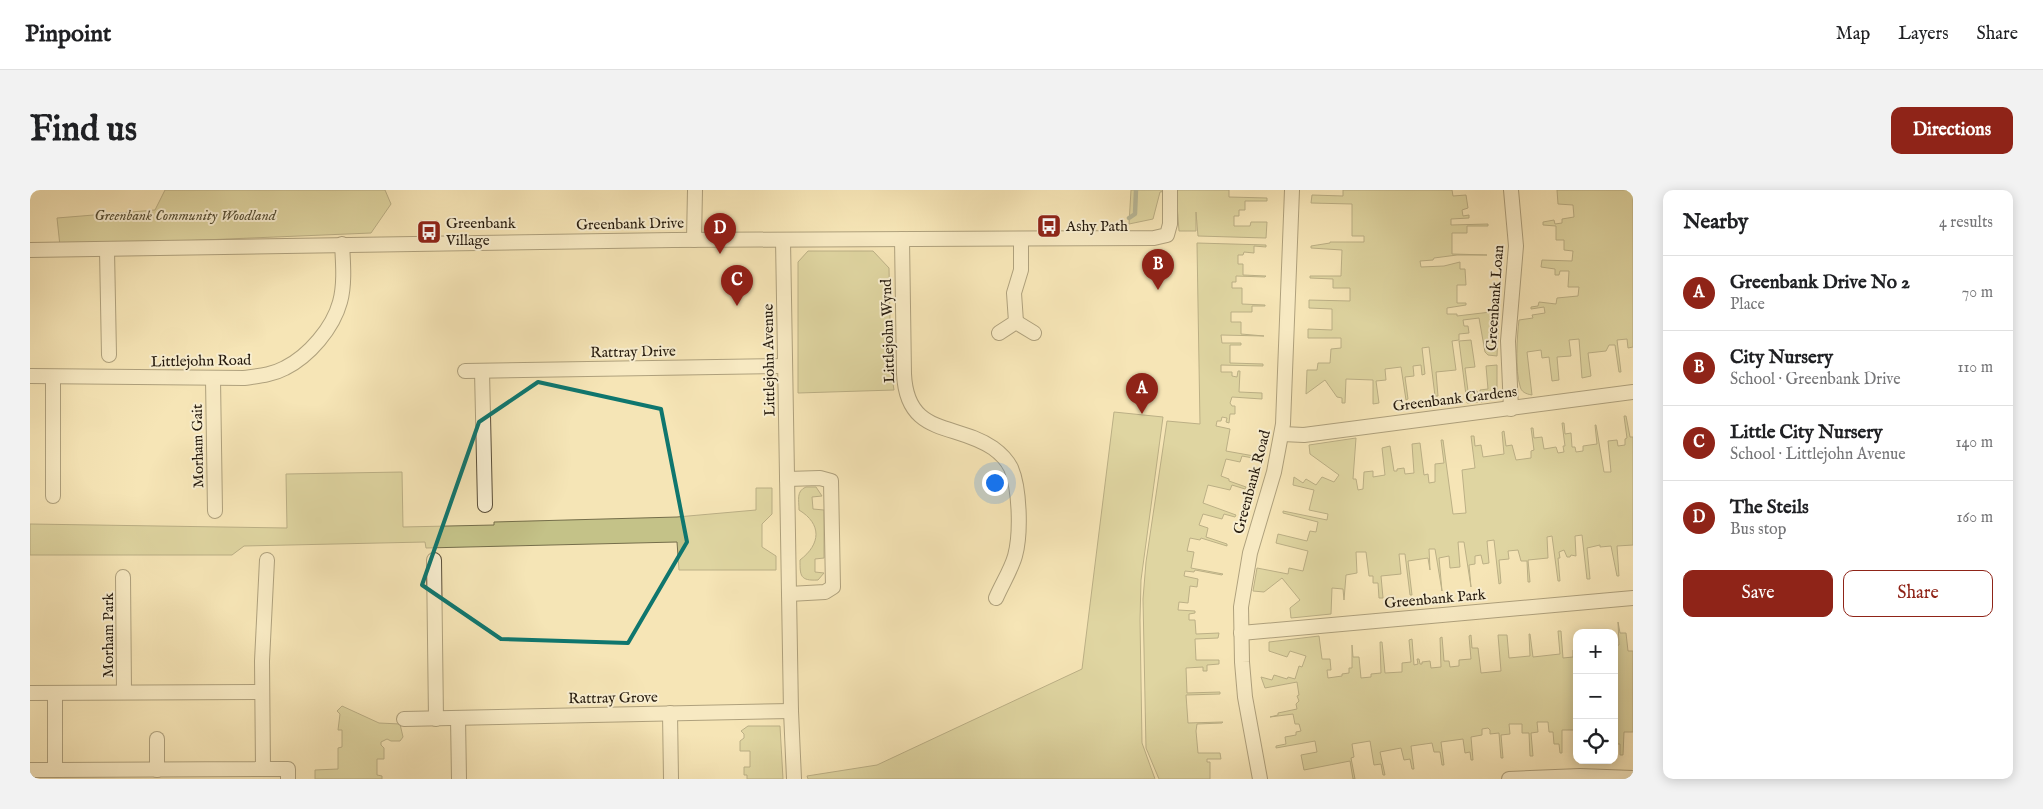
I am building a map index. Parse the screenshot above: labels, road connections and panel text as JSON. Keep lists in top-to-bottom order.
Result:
{
  "streets": {
    "street": [
      "Greenbank Drive",
      "Greenbank Loan",
      "Littlejohn Wynd",
      "Rattray Drive",
      "Littlejohn Avenue",
      "Littlejohn Road",
      "Greenbank Gardens",
      "Morham Gait",
      "Greenbank Road",
      "Greenbank Park",
      "Morham Park",
      "Rattray Grove"
    ]
  },
  "crossings": [
    ["Greenbank Drive", "Littlejohn Wynd"],
    ["Greenbank Drive", "Littlejohn Avenue"],
    ["Greenbank Drive", "Littlejohn Road"],
    ["Greenbank Loan", "Greenbank Gardens"],
    ["Rattray Drive", "Littlejohn Avenue"],
    ["Littlejohn Avenue", "Rattray Grove"],
    ["Littlejohn Road", "Morham Gait"],
    ["Greenbank Gardens", "Greenbank Road"],
    ["Greenbank Road", "Greenbank Park"]
  ],
  "parks": ["Greenbank Community Woodland"],
  "places": {
    "bus stop": ["Ashy Path", "Greenbank Village"]
  },
  "page": {
    "header": "Pinpoint",
    "nav": ["Map", "Layers", "Share"],
    "buttons": [
      "Directions",
      ["Save", "Share"]
    ],
    "title": "Find us",
    "heading": ["Nearby", "4 results"],
    "pins": [
      "D",
      "B",
      "C",
      "A"
    ],
    "list": [
      {
        "mark": "A",
        "name": "Greenbank Drive No 2",
        "note": "Place",
        "value": "70 m"
      },
      {
        "mark": "B",
        "name": "City Nursery",
        "note": "School · Greenbank Drive",
        "value": "110 m"
      },
      {
        "mark": "C",
        "name": "Little City Nursery",
        "note": "School · Littlejohn Avenue",
        "value": "140 m"
      },
      {
        "mark": "D",
        "name": "The Steils",
        "note": "Bus stop",
        "value": "160 m"
      }
    ],
    "map_buttons": ["+", "−"]
  }
}
